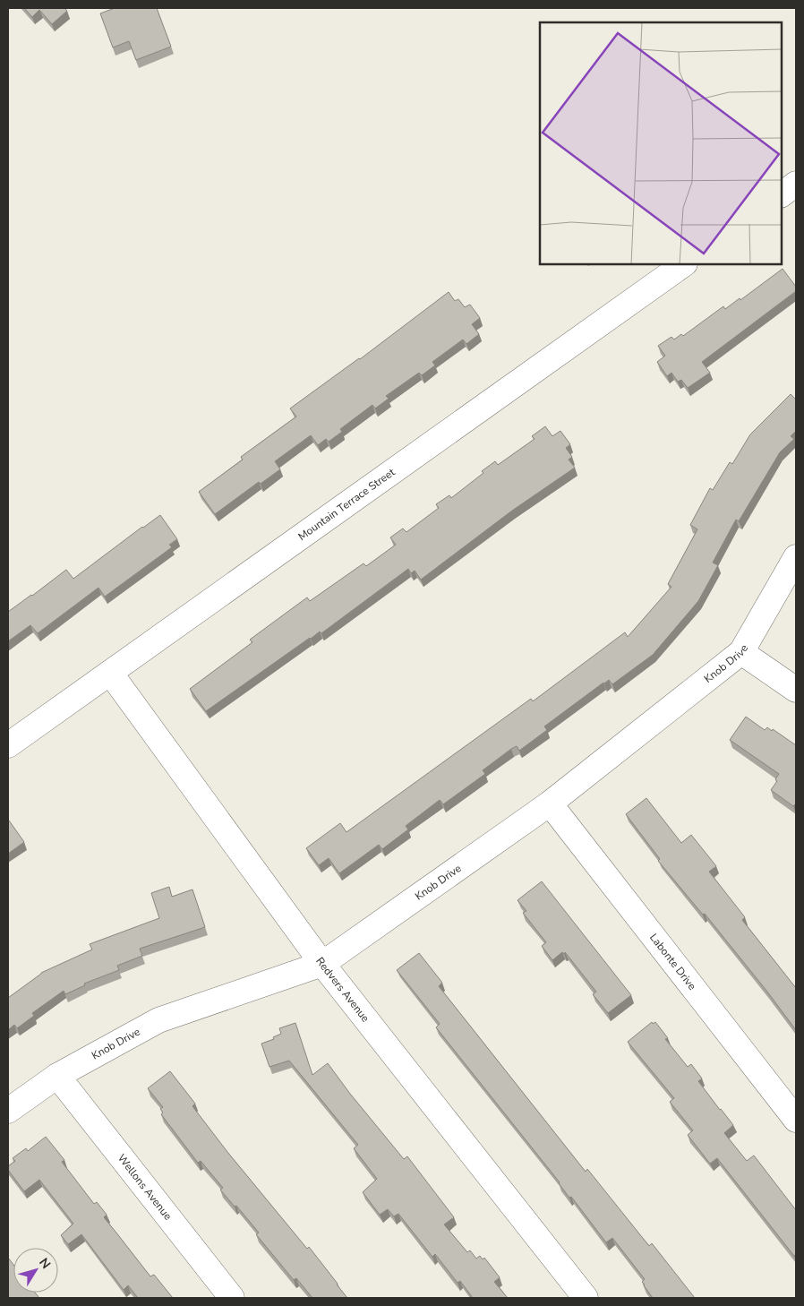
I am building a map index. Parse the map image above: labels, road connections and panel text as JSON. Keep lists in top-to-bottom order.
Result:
{
  "streets": {
    "street": [
      "Mountain Terrace Street",
      "Knob Drive",
      "Labonte Drive",
      "Redvers Avenue",
      "Wellons Avenue"
    ]
  },
  "crossings": [
    ["Mountain Terrace Street", "Redvers Avenue"],
    ["Knob Drive", "Labonte Drive"],
    ["Knob Drive", "Redvers Avenue"],
    ["Knob Drive", "Wellons Avenue"]
  ],
  "north": "top right"
}
